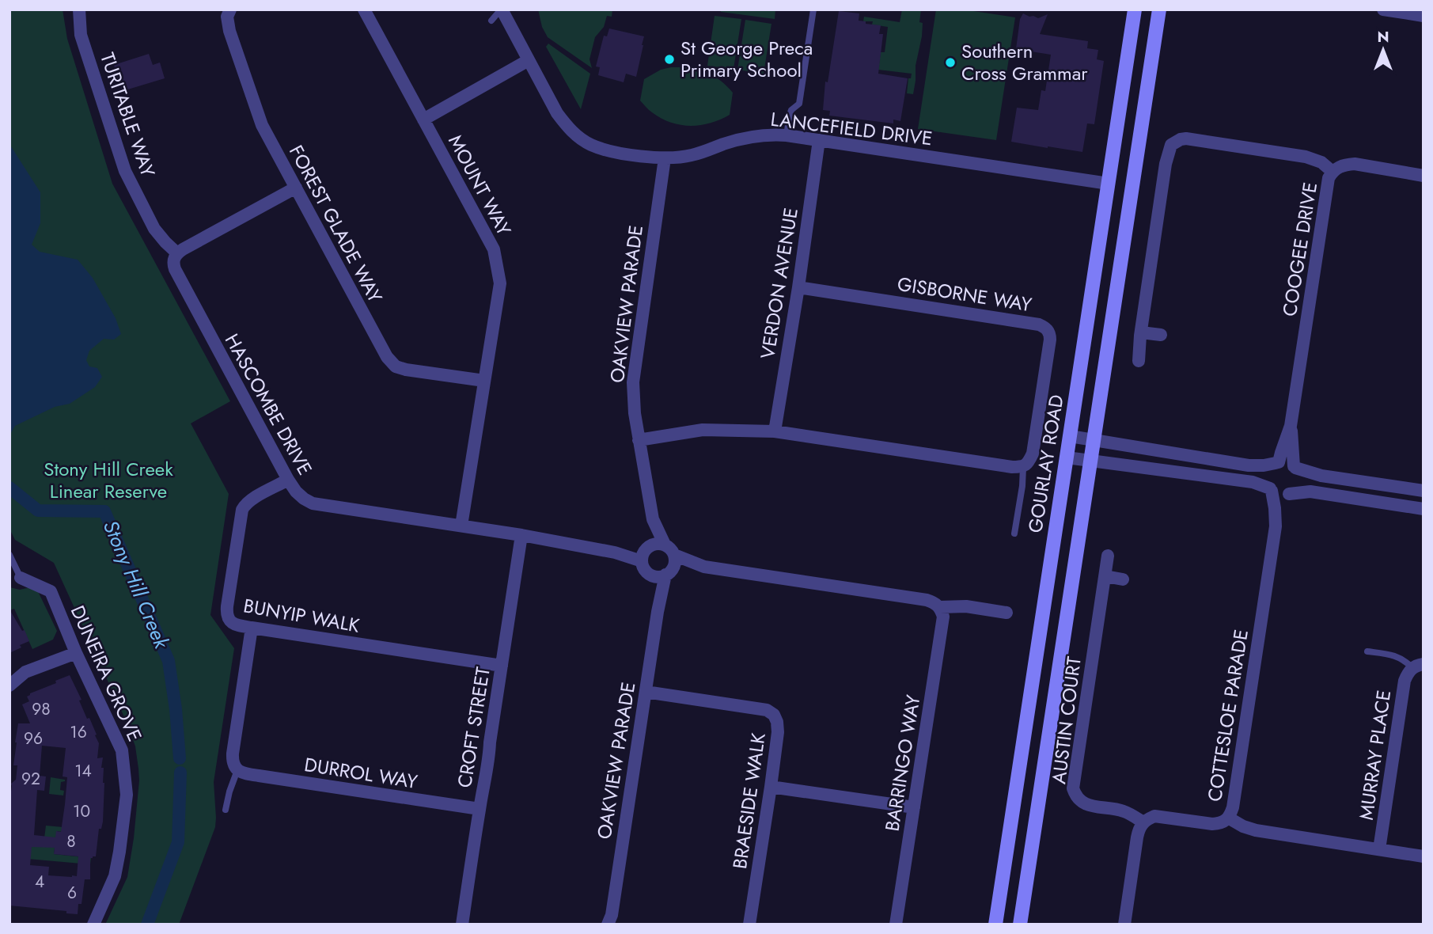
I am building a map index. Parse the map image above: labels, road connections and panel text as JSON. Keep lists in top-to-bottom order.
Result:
{
  "streets": {
    "main road": ["GOURLAY ROAD"],
    "street": [
      "TURITABLE WAY",
      "LANCEFIELD DRIVE",
      "MOUNT WAY",
      "FOREST GLADE WAY",
      "COOGEE DRIVE",
      "VERDON AVENUE",
      "GISBORNE WAY",
      "OAKVIEW PARADE",
      "HASCOMBE DRIVE",
      "BUNYIP WALK",
      "DUNEIRA GROVE",
      "COTTESLOE PARADE",
      "AUSTIN COURT",
      "CROFT STREET",
      "MURRAY PLACE",
      "BARRINGO WAY",
      "DURROL WAY",
      "BRAESIDE WALK"
    ]
  },
  "crossings": [
    ["TURITABLE WAY", "HASCOMBE DRIVE"],
    ["LANCEFIELD DRIVE", "VERDON AVENUE"],
    ["LANCEFIELD DRIVE", "OAKVIEW PARADE"],
    ["LANCEFIELD DRIVE", "GOURLAY ROAD"],
    ["MOUNT WAY", "FOREST GLADE WAY"],
    ["MOUNT WAY", "HASCOMBE DRIVE"],
    ["COOGEE DRIVE", "COTTESLOE PARADE"],
    ["VERDON AVENUE", "GISBORNE WAY"],
    ["OAKVIEW PARADE", "HASCOMBE DRIVE"],
    ["OAKVIEW PARADE", "BRAESIDE WALK"],
    ["HASCOMBE DRIVE", "BUNYIP WALK"],
    ["HASCOMBE DRIVE", "CROFT STREET"],
    ["BUNYIP WALK", "CROFT STREET"],
    ["COTTESLOE PARADE", "AUSTIN COURT"],
    ["CROFT STREET", "DURROL WAY"]
  ],
  "water": ["Stony Hill Creek"],
  "parks": ["Stony Hill Creek Linear Reserve"],
  "places": ["St George Preca Primary School", "Southern Cross Grammar"],
  "house_numbers": [
    "98",
    "16",
    "96",
    "14",
    "92",
    "10",
    "8",
    "4",
    "6"
  ],
  "north": "top"
}
